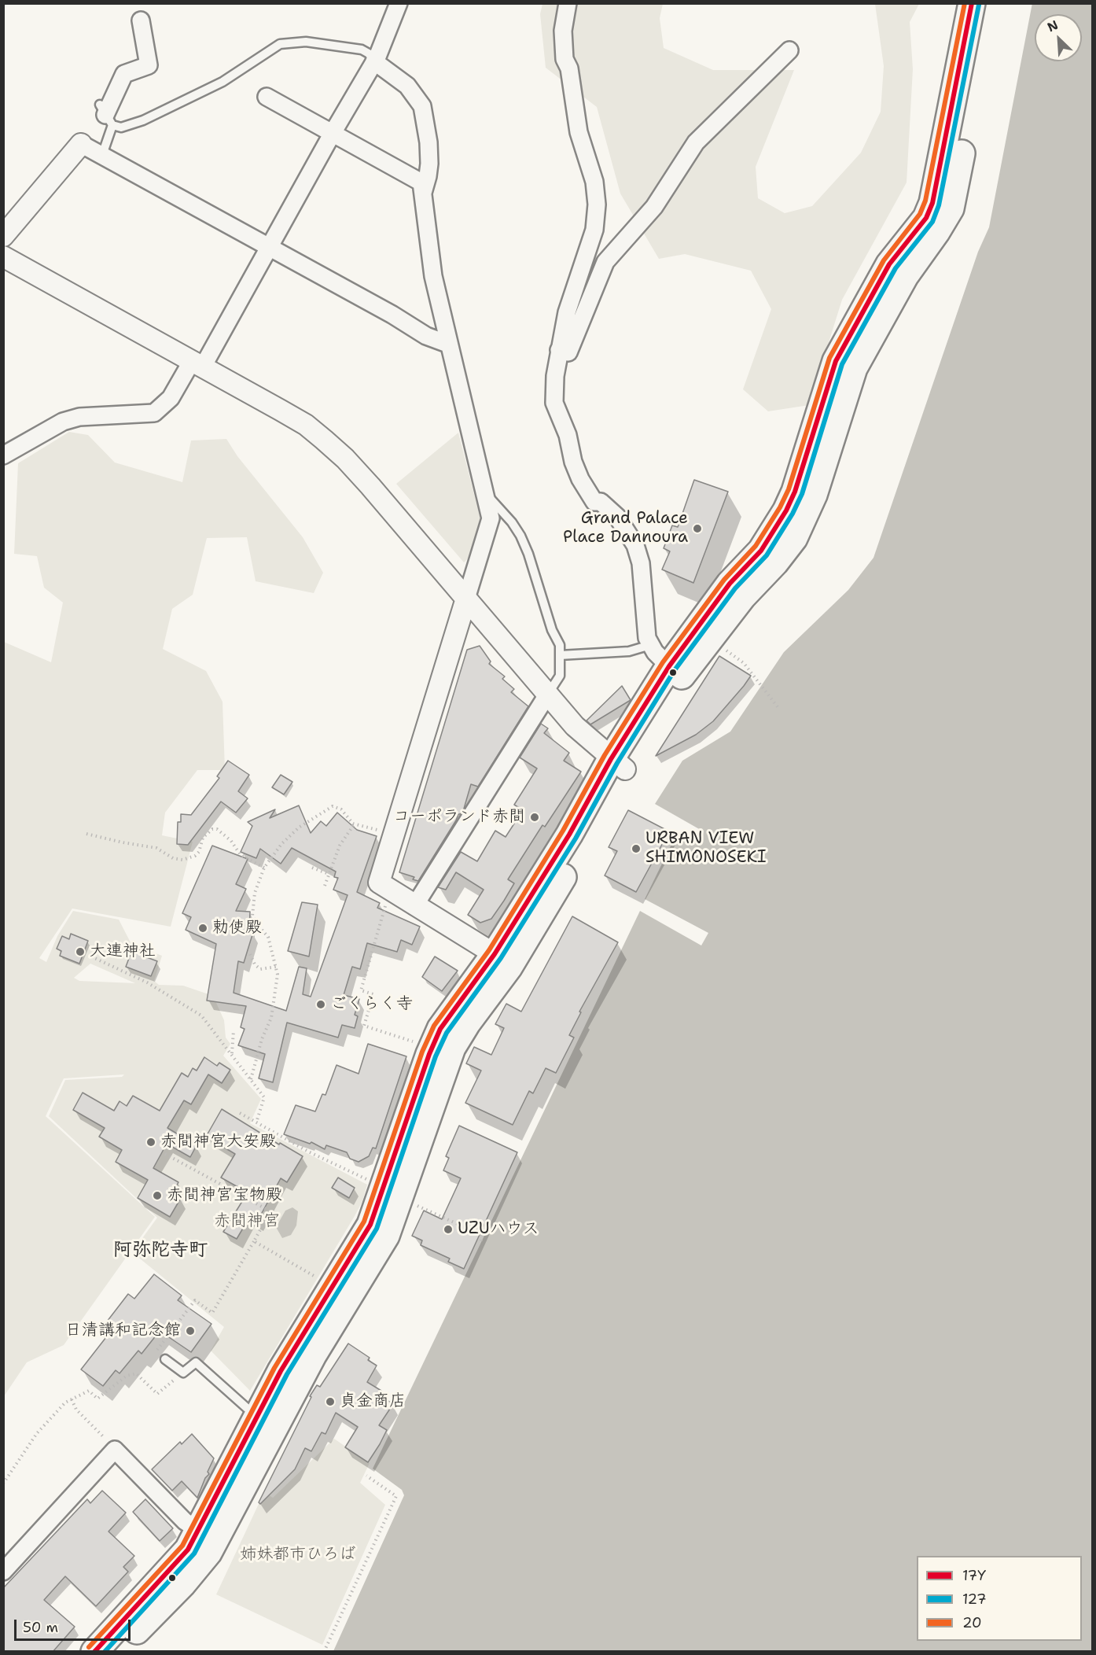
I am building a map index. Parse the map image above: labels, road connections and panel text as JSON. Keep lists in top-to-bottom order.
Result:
{
  "districts": ["阿弥陀寺町"],
  "parks": ["赤間神宮", "姉妹都市ひろば"],
  "places": [
    "Grand Palace Place Dannoura",
    "コーポランド赤間",
    "URBAN VIEW SHIMONOSEKI",
    "勅使殿",
    "大連神社",
    "ごくらく寺",
    "赤間神宮大安殿",
    "赤間神宮宝物殿",
    "UZUハウス",
    "日清講和記念館",
    "貞金商店"
  ],
  "lines": ["transit line 17Y", "transit line 20", "transit line 127"],
  "legend": ["17Y", "127", "20"],
  "scale_bar": "50 m",
  "north": "top left"
}
